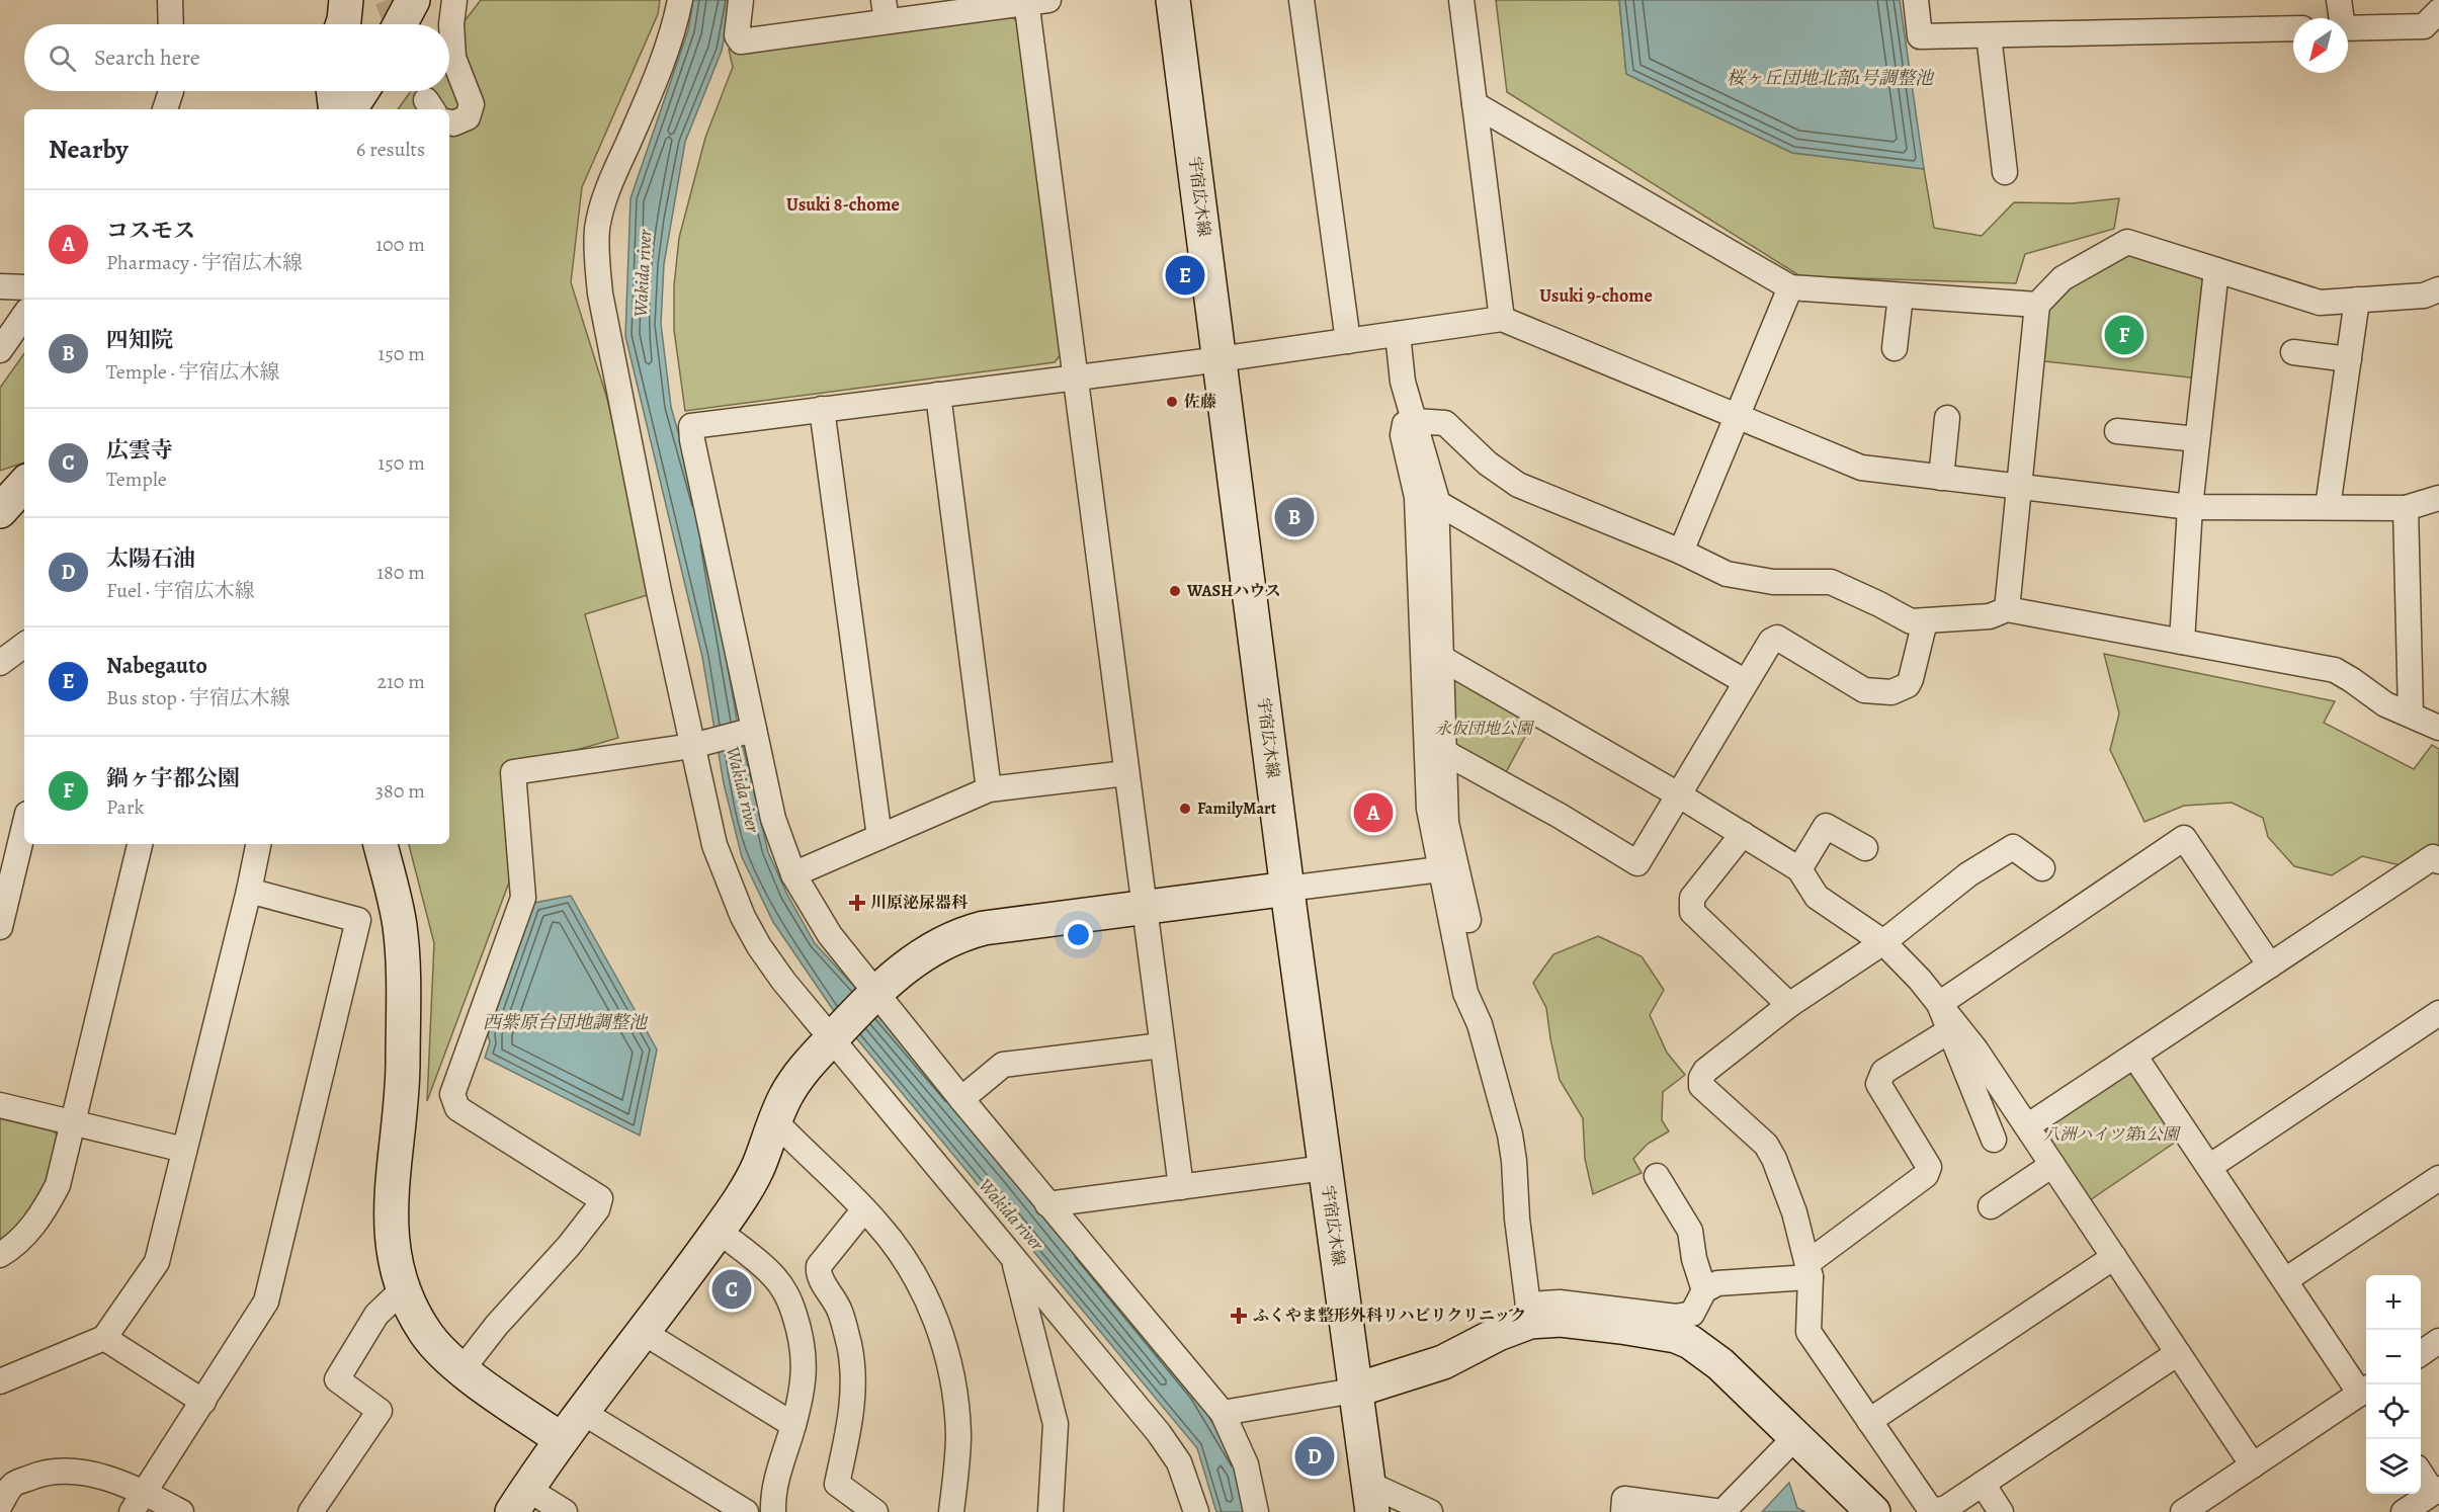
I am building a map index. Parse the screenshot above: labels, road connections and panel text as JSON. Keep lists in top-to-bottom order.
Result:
{
  "streets": {
    "street": ["宇宿広木線"]
  },
  "districts": ["Usuki 8-chome", "Usuki 9-chome"],
  "water": ["桜ヶ丘団地北部1号調整池", "Wakida river", "西紫原台団地調整池"],
  "parks": ["永仮団地公園", "八洲ハイツ第1公園"],
  "places": {
    "other": ["佐藤", "WASHハウス", "FamilyMart"],
    "health": ["川原泌尿器科", "ふくやま整形外科リハビリクリニック"]
  },
  "north": "bottom left",
  "page": {
    "search": "Search here",
    "heading": ["Nearby", "6 results"],
    "list": [
      {
        "mark": "A",
        "name": "コスモス",
        "note": "Pharmacy · 宇宿広木線",
        "value": "100 m"
      },
      {
        "mark": "B",
        "name": "四知院",
        "note": "Temple · 宇宿広木線",
        "value": "150 m"
      },
      {
        "mark": "C",
        "name": "広雲寺",
        "note": "Temple",
        "value": "150 m"
      },
      {
        "mark": "D",
        "name": "太陽石油",
        "note": "Fuel · 宇宿広木線",
        "value": "180 m"
      },
      {
        "mark": "E",
        "name": "Nabegauto",
        "note": "Bus stop · 宇宿広木線",
        "value": "210 m"
      },
      {
        "mark": "F",
        "name": "鍋ヶ宇都公園",
        "note": "Park",
        "value": "380 m"
      }
    ],
    "pins": [
      "E",
      "F",
      "B",
      "A",
      "C",
      "D"
    ],
    "map_buttons": ["+", "−"]
  }
}
